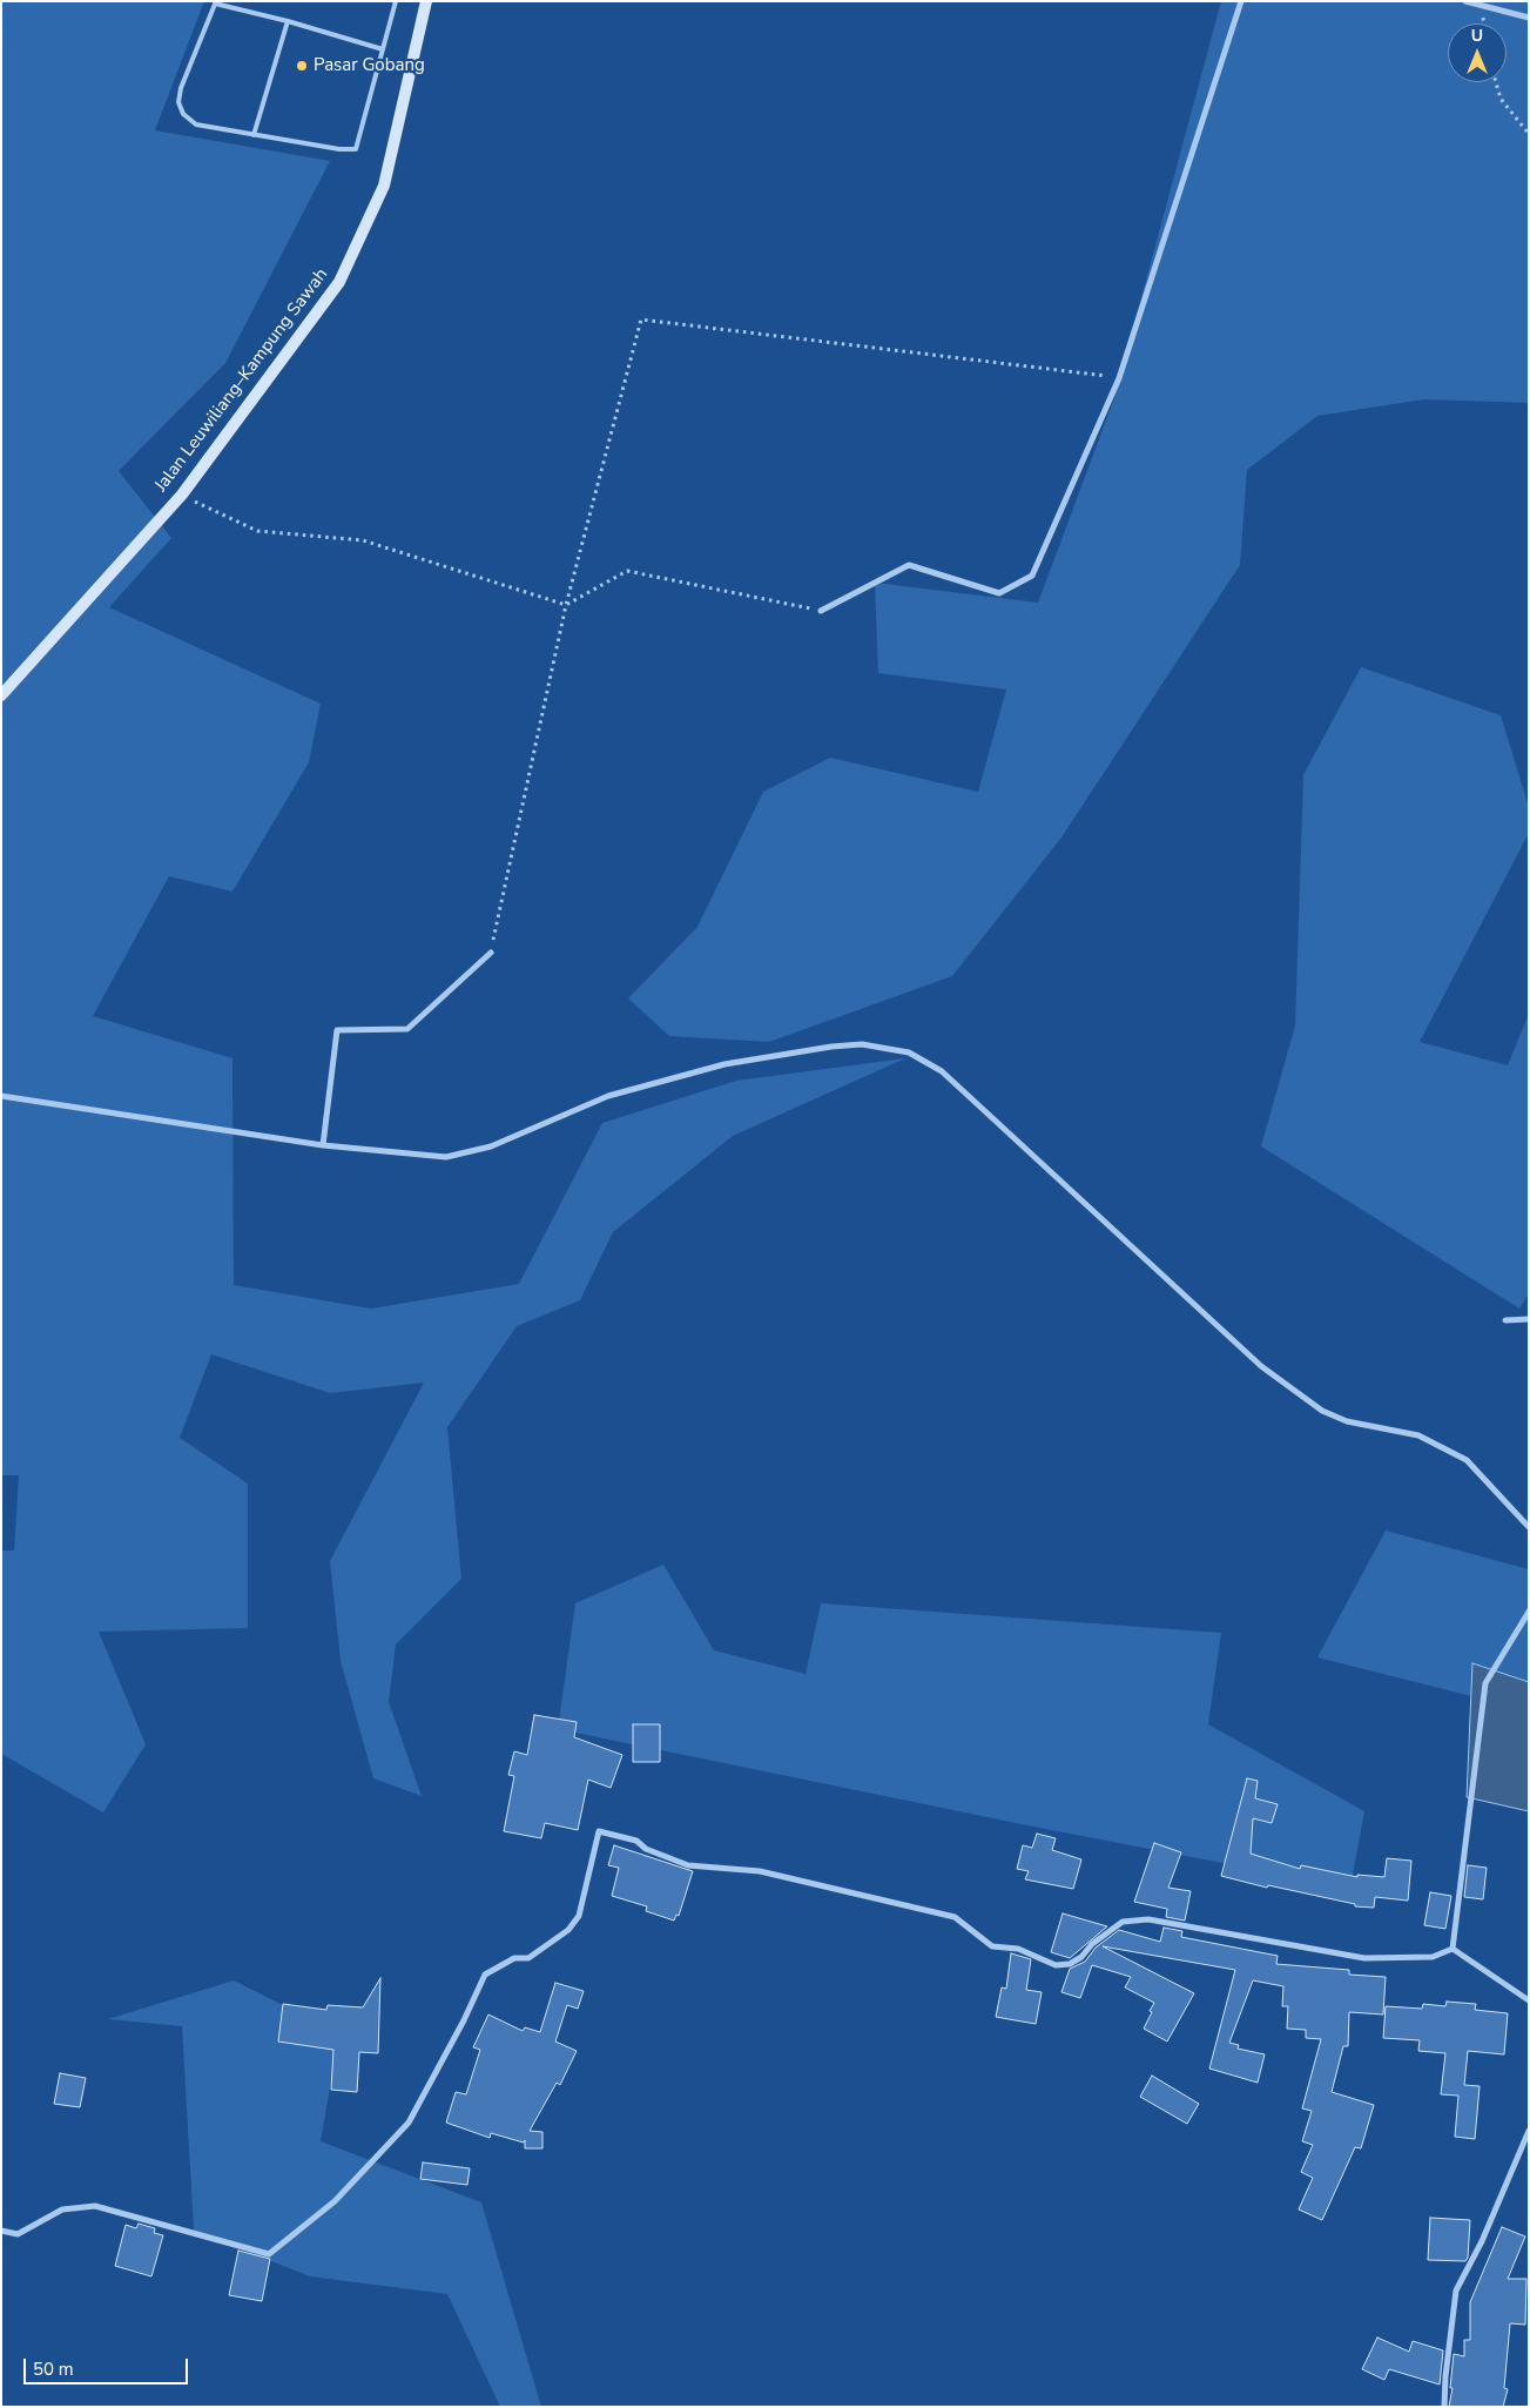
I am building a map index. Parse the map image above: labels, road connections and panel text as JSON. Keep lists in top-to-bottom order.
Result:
{
  "streets": {
    "main road": ["Jalan Leuwiliang–Kampung Sawah"]
  },
  "places": ["Pasar Gobang"],
  "scale_bar": "50 m",
  "north": "top"
}
